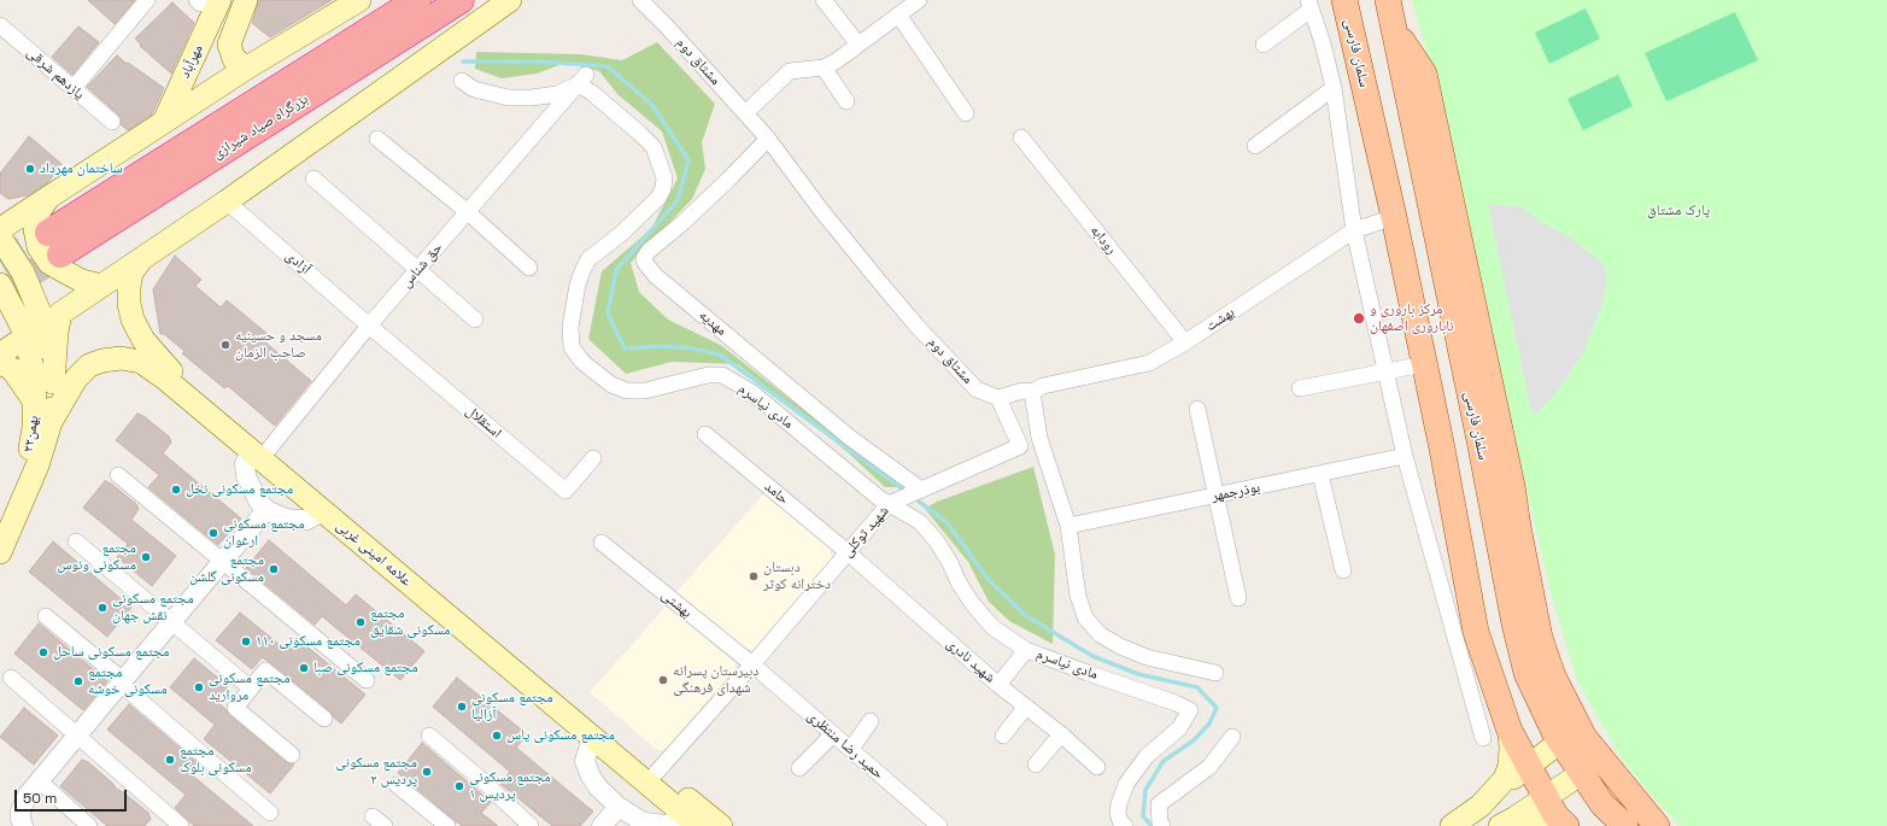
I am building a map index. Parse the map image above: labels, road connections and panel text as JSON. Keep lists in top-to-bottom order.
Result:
{
  "streets": {
    "highway": ["بزرگراه صیاد شیرازی"],
    "main road": [
      "سلمان فارسی",
      "مهرآباد",
      "۲۲بهمن",
      "علامه امینی غربی"
    ],
    "street": [
      "مشتاق دوم",
      "یازدهم شرقی",
      "رودابه",
      "آزادی",
      "حق شناس",
      "بهشت",
      "مهدیه",
      "مادی نیاسرم",
      "استقلال",
      "بوذرجمهر",
      "حامد",
      "شهید توکلی",
      "بهشتی",
      "شهید نادری",
      "حمید رضا منتظری"
    ]
  },
  "crossings": [
    ["سلمان فارسی", "بهشت"],
    ["مشتاق دوم", "مهدیه"],
    ["مشتاق دوم", "شهید توکلی"],
    ["رودابه", "بهشت"],
    ["آزادی", "حق شناس"],
    ["آزادی", "استقلال"],
    ["حق شناس", "مادی نیاسرم"],
    ["حق شناس", "استقلال"],
    ["حق شناس", "علامه امینی غربی"],
    ["مهدیه", "شهید توکلی"],
    ["مادی نیاسرم", "شهید توکلی"],
    ["حامد", "شهید توکلی"],
    ["حامد", "شهید نادری"],
    ["شهید توکلی", "علامه امینی غربی"],
    ["شهید توکلی", "بهشتی"],
    ["شهید توکلی", "شهید نادری"],
    ["شهید توکلی", "حمید رضا منتظری"],
    ["بهشتی", "حمید رضا منتظری"]
  ],
  "parks": ["پارک مشتاق"],
  "places": [
    "ساختمان مهرداد",
    "مرکز باروری و ناباروری اصفهان",
    "مسجد و حسینیه صاحب الزمان",
    "مجتمع مسکونی نخل",
    "مجتمع مسکونی ارغوان",
    "مجتمع مسکونی ونوس",
    "مجتمع مسکونی گلشن",
    "دبستان دخترانه کوثر",
    "مجتمع مسکونی نقش جهان",
    "مجتمع مسکونی شقایق",
    "مجتمع مسکونی ۱۱۰",
    "مجتمع مسکونی ساحل",
    "مجتمع مسکونی صبا",
    "دبیرستان پسرانه شهدای فرهنگی",
    "مجتمع مسکونی خوشه",
    "مجتمع مسکونی مروارید",
    "مجتمع مسکونی آزالیا",
    "مجتمع مسکونی یاس",
    "مجتمع مسکونی بلوک",
    "مجتمع مسکونی پردیس ۲",
    "مجتمع مسکونی پردیس ۱"
  ],
  "scale_bar": "50 m"
}
